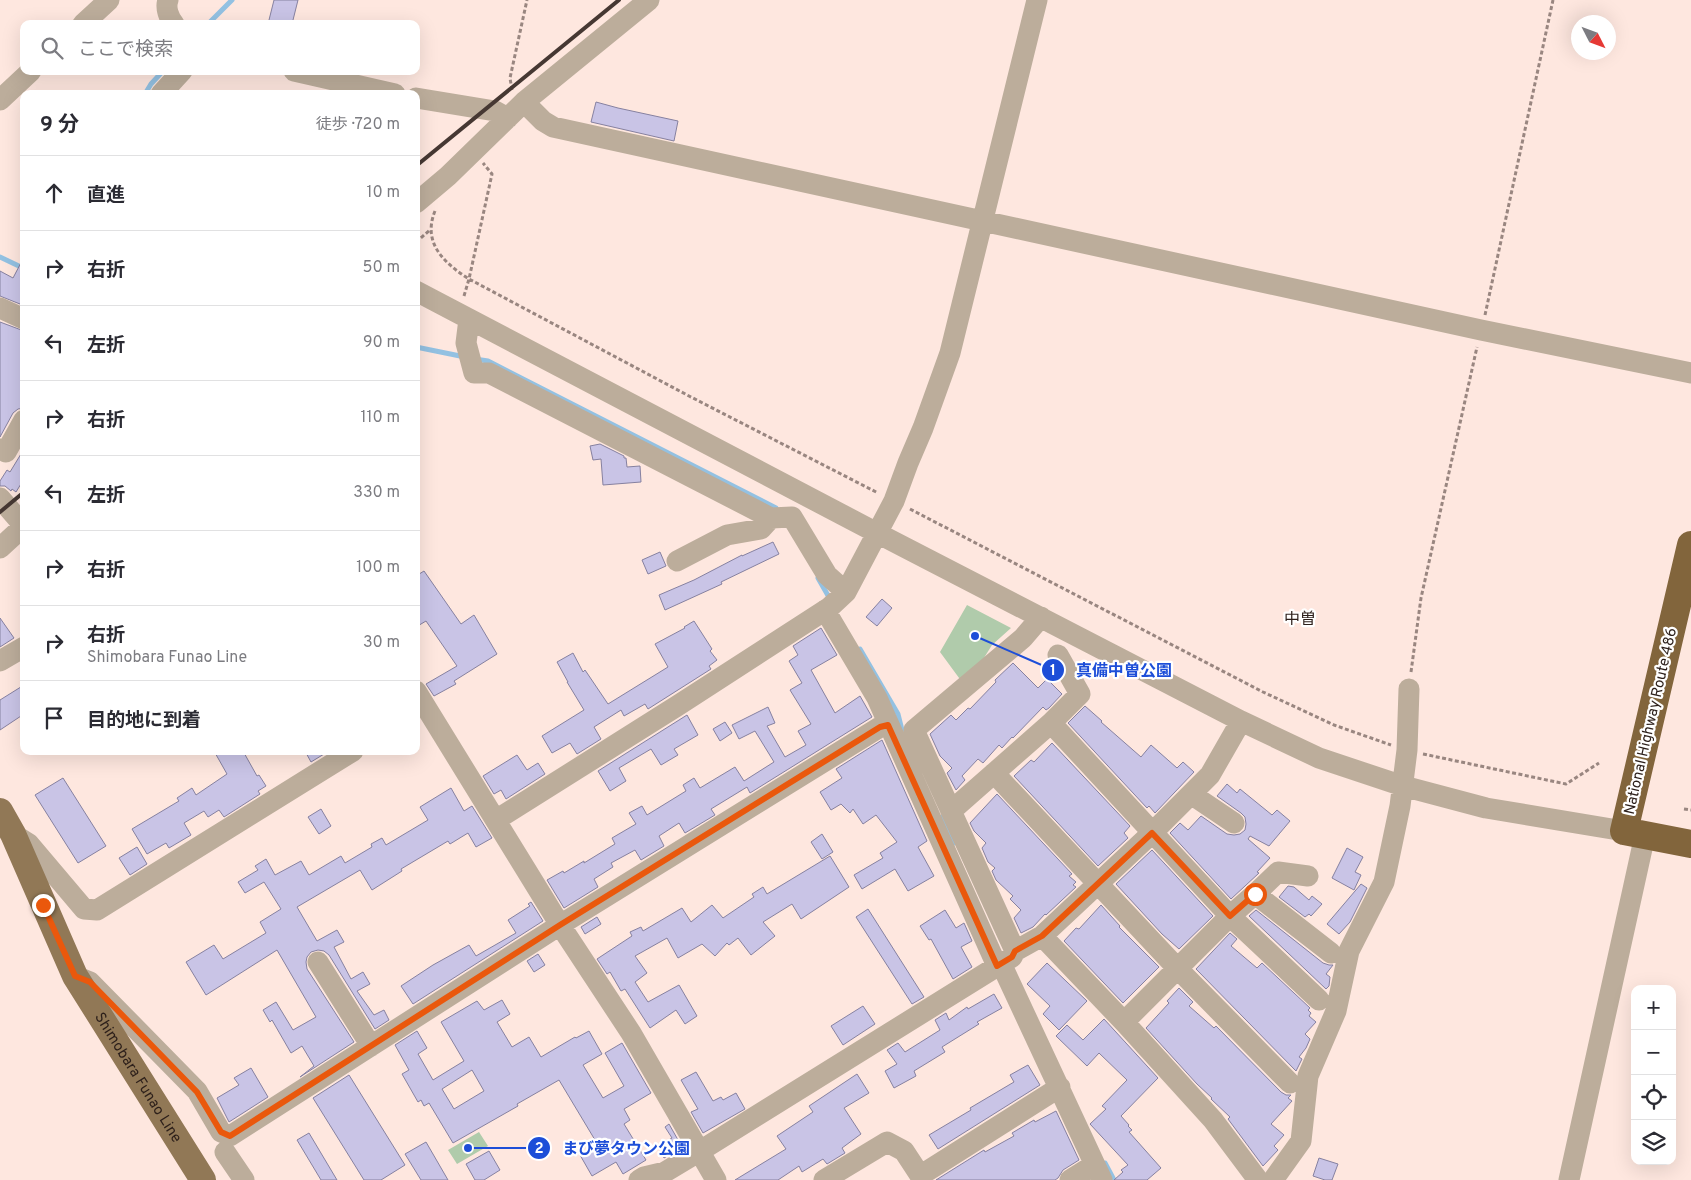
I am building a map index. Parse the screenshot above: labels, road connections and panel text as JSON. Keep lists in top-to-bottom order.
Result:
{
  "streets": {
    "highway": ["National Highway Route 486"],
    "main road": ["Shimobara Funao Line"]
  },
  "districts": ["中曽"],
  "places": ["真備中曽公園", "まび夢タウン公園"],
  "north": "bottom right",
  "page": {
    "search": "ここで検索",
    "heading": ["9 分", "徒歩 · 720 m"],
    "list": [
      ["直進", "10 m"],
      ["右折", "50 m"],
      ["左折", "90 m"],
      ["右折", "110 m"],
      ["左折", "330 m"],
      ["右折", "100 m"],
      ["右折", "Shimobara Funao Line", "30 m"],
      "目的地に到着"
    ],
    "map_buttons": ["+", "−"]
  }
}
